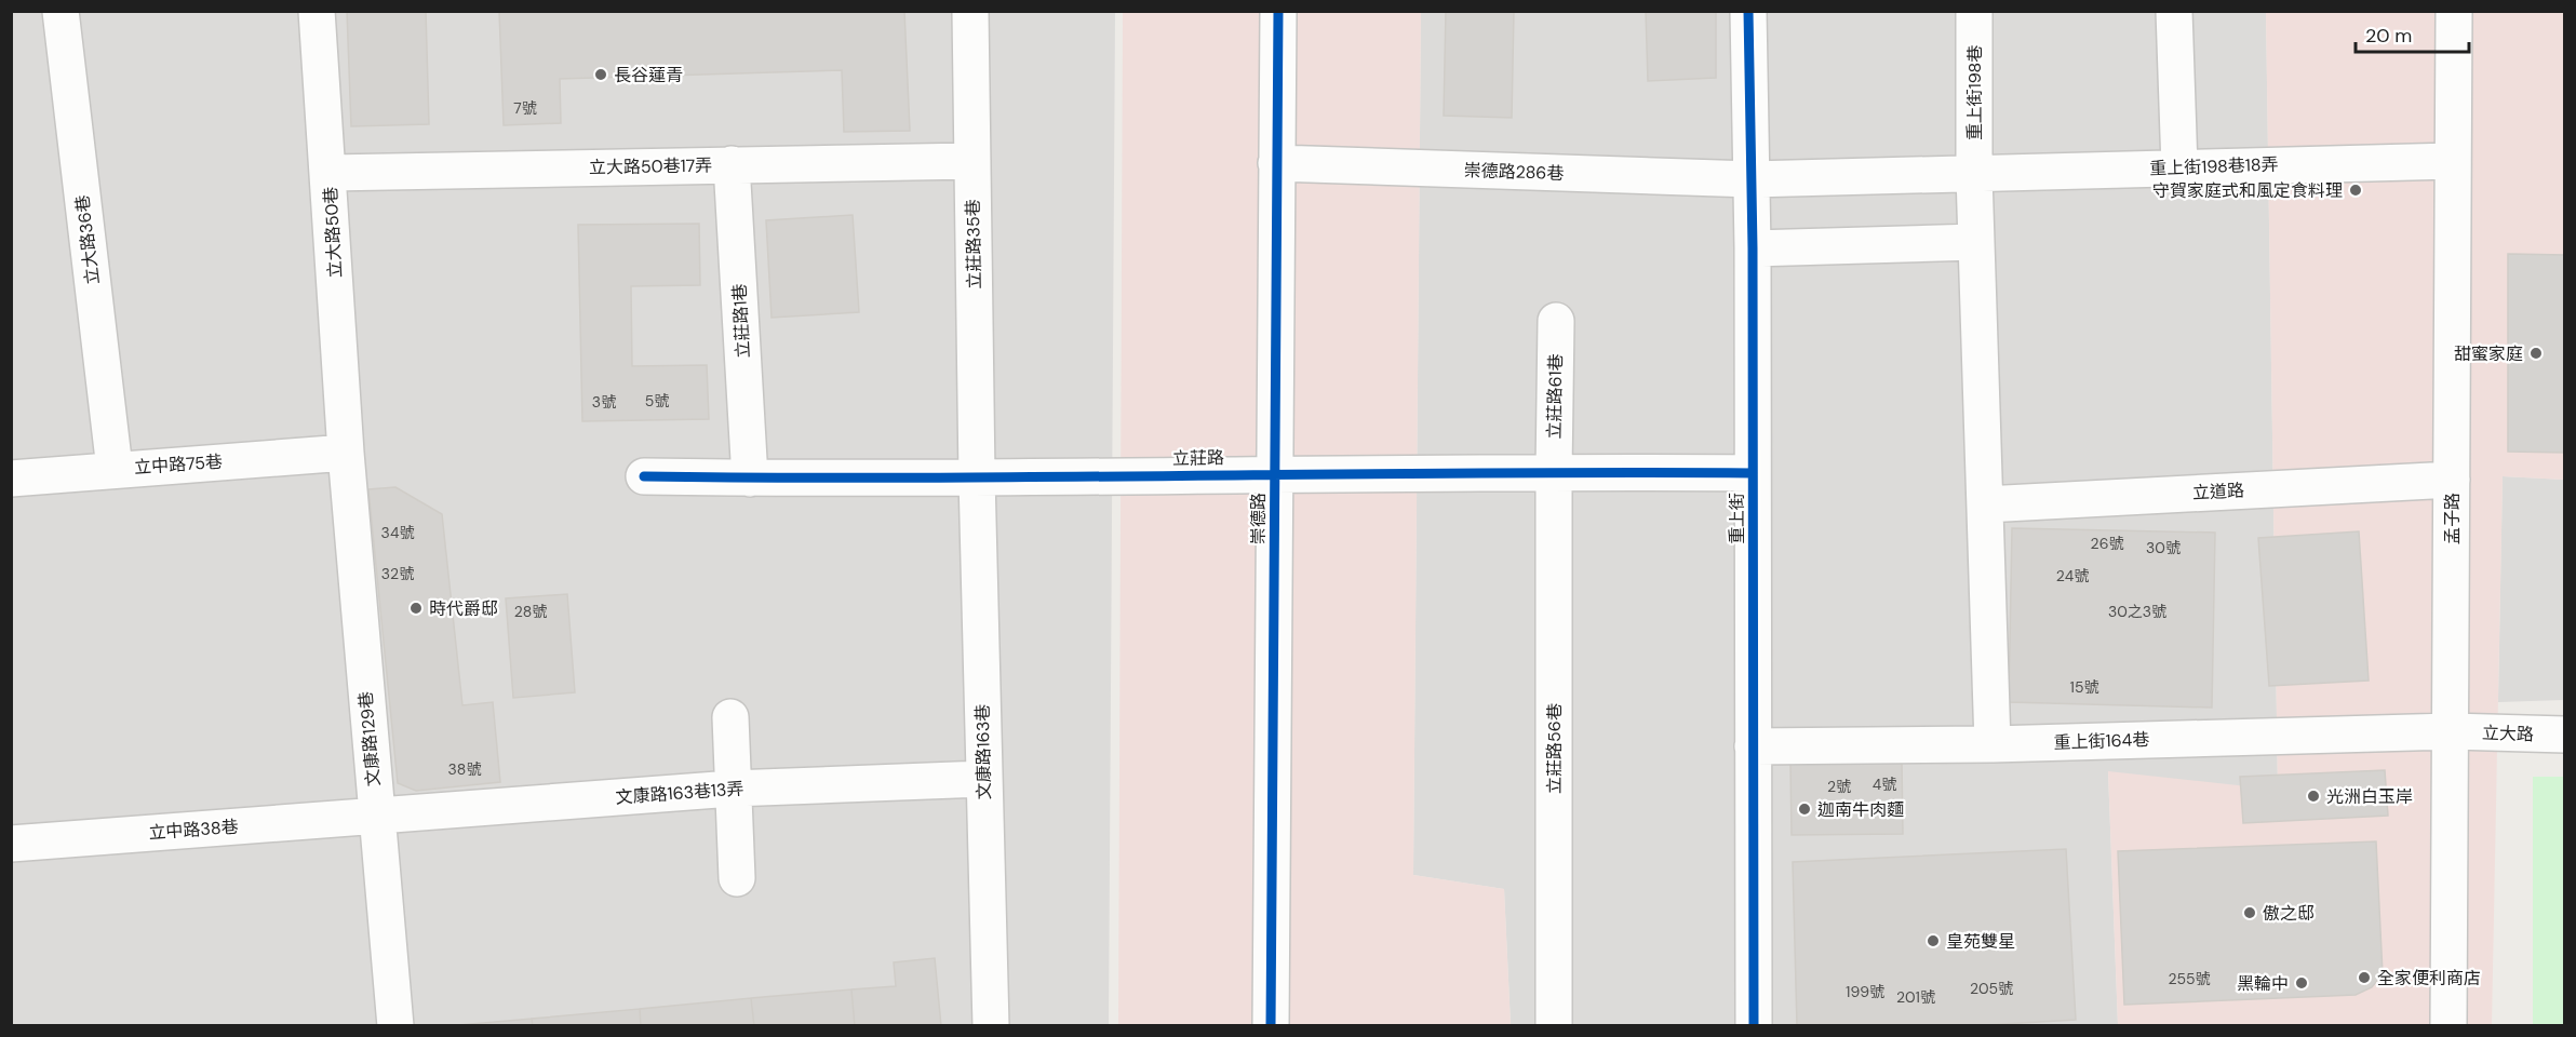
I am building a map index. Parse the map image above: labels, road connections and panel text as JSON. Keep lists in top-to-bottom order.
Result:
{
  "streets": {
    "street": [
      "重上街198巷",
      "立大路50巷17弄",
      "重上街198巷18弄",
      "崇德路286巷",
      "立大路50巷",
      "立大路36巷",
      "立莊路35巷",
      "立莊路1巷",
      "立莊路61巷",
      "立莊路",
      "立中路75巷",
      "立道路",
      "崇德路",
      "重上街",
      "孟子路",
      "立大路",
      "文康路129巷",
      "重上街164巷",
      "立莊路56巷",
      "文康路163巷",
      "文康路163巷13弄",
      "立中路38巷"
    ]
  },
  "crossings": [
    ["重上街198巷", "重上街198巷18弄"],
    ["重上街198巷", "崇德路286巷"],
    ["立大路50巷17弄", "立大路50巷"],
    ["立大路50巷17弄", "立莊路35巷"],
    ["立大路50巷17弄", "立莊路1巷"],
    ["重上街198巷18弄", "崇德路286巷"],
    ["重上街198巷18弄", "孟子路"],
    ["崇德路286巷", "崇德路"],
    ["崇德路286巷", "重上街"],
    ["立大路50巷", "立中路75巷"],
    ["立大路50巷", "文康路129巷"],
    ["立大路36巷", "立中路75巷"],
    ["立莊路35巷", "立莊路"],
    ["立莊路35巷", "文康路163巷"],
    ["立莊路1巷", "立莊路"],
    ["立莊路61巷", "立莊路"],
    ["立莊路61巷", "立莊路56巷"],
    ["立莊路", "崇德路"],
    ["立莊路", "重上街"],
    ["立莊路", "立莊路56巷"],
    ["立莊路", "文康路163巷"],
    ["立中路75巷", "文康路129巷"],
    ["立道路", "孟子路"],
    ["重上街", "重上街164巷"],
    ["孟子路", "立大路"],
    ["孟子路", "重上街164巷"],
    ["立大路", "重上街164巷"],
    ["文康路129巷", "文康路163巷13弄"],
    ["文康路129巷", "立中路38巷"],
    ["文康路163巷", "文康路163巷13弄"],
    ["文康路163巷13弄", "立中路38巷"]
  ],
  "places": [
    "長谷蓮青",
    "守賀家庭式和風定食料理",
    "甜蜜家庭",
    "時代爵邸",
    "光洲白玉岸",
    "迦南牛肉麵",
    "傲之邸",
    "皇苑雙星",
    "全家便利商店",
    "黑輪中"
  ],
  "house_numbers": [
    "7號",
    "5號",
    "3號",
    "34號",
    "26號",
    "30號",
    "32號",
    "24號",
    "28號",
    "30之3號",
    "15號",
    "38號",
    "4號",
    "2號",
    "255號",
    "205號",
    "199號",
    "201號"
  ],
  "scale_bar": "20 m"
}
